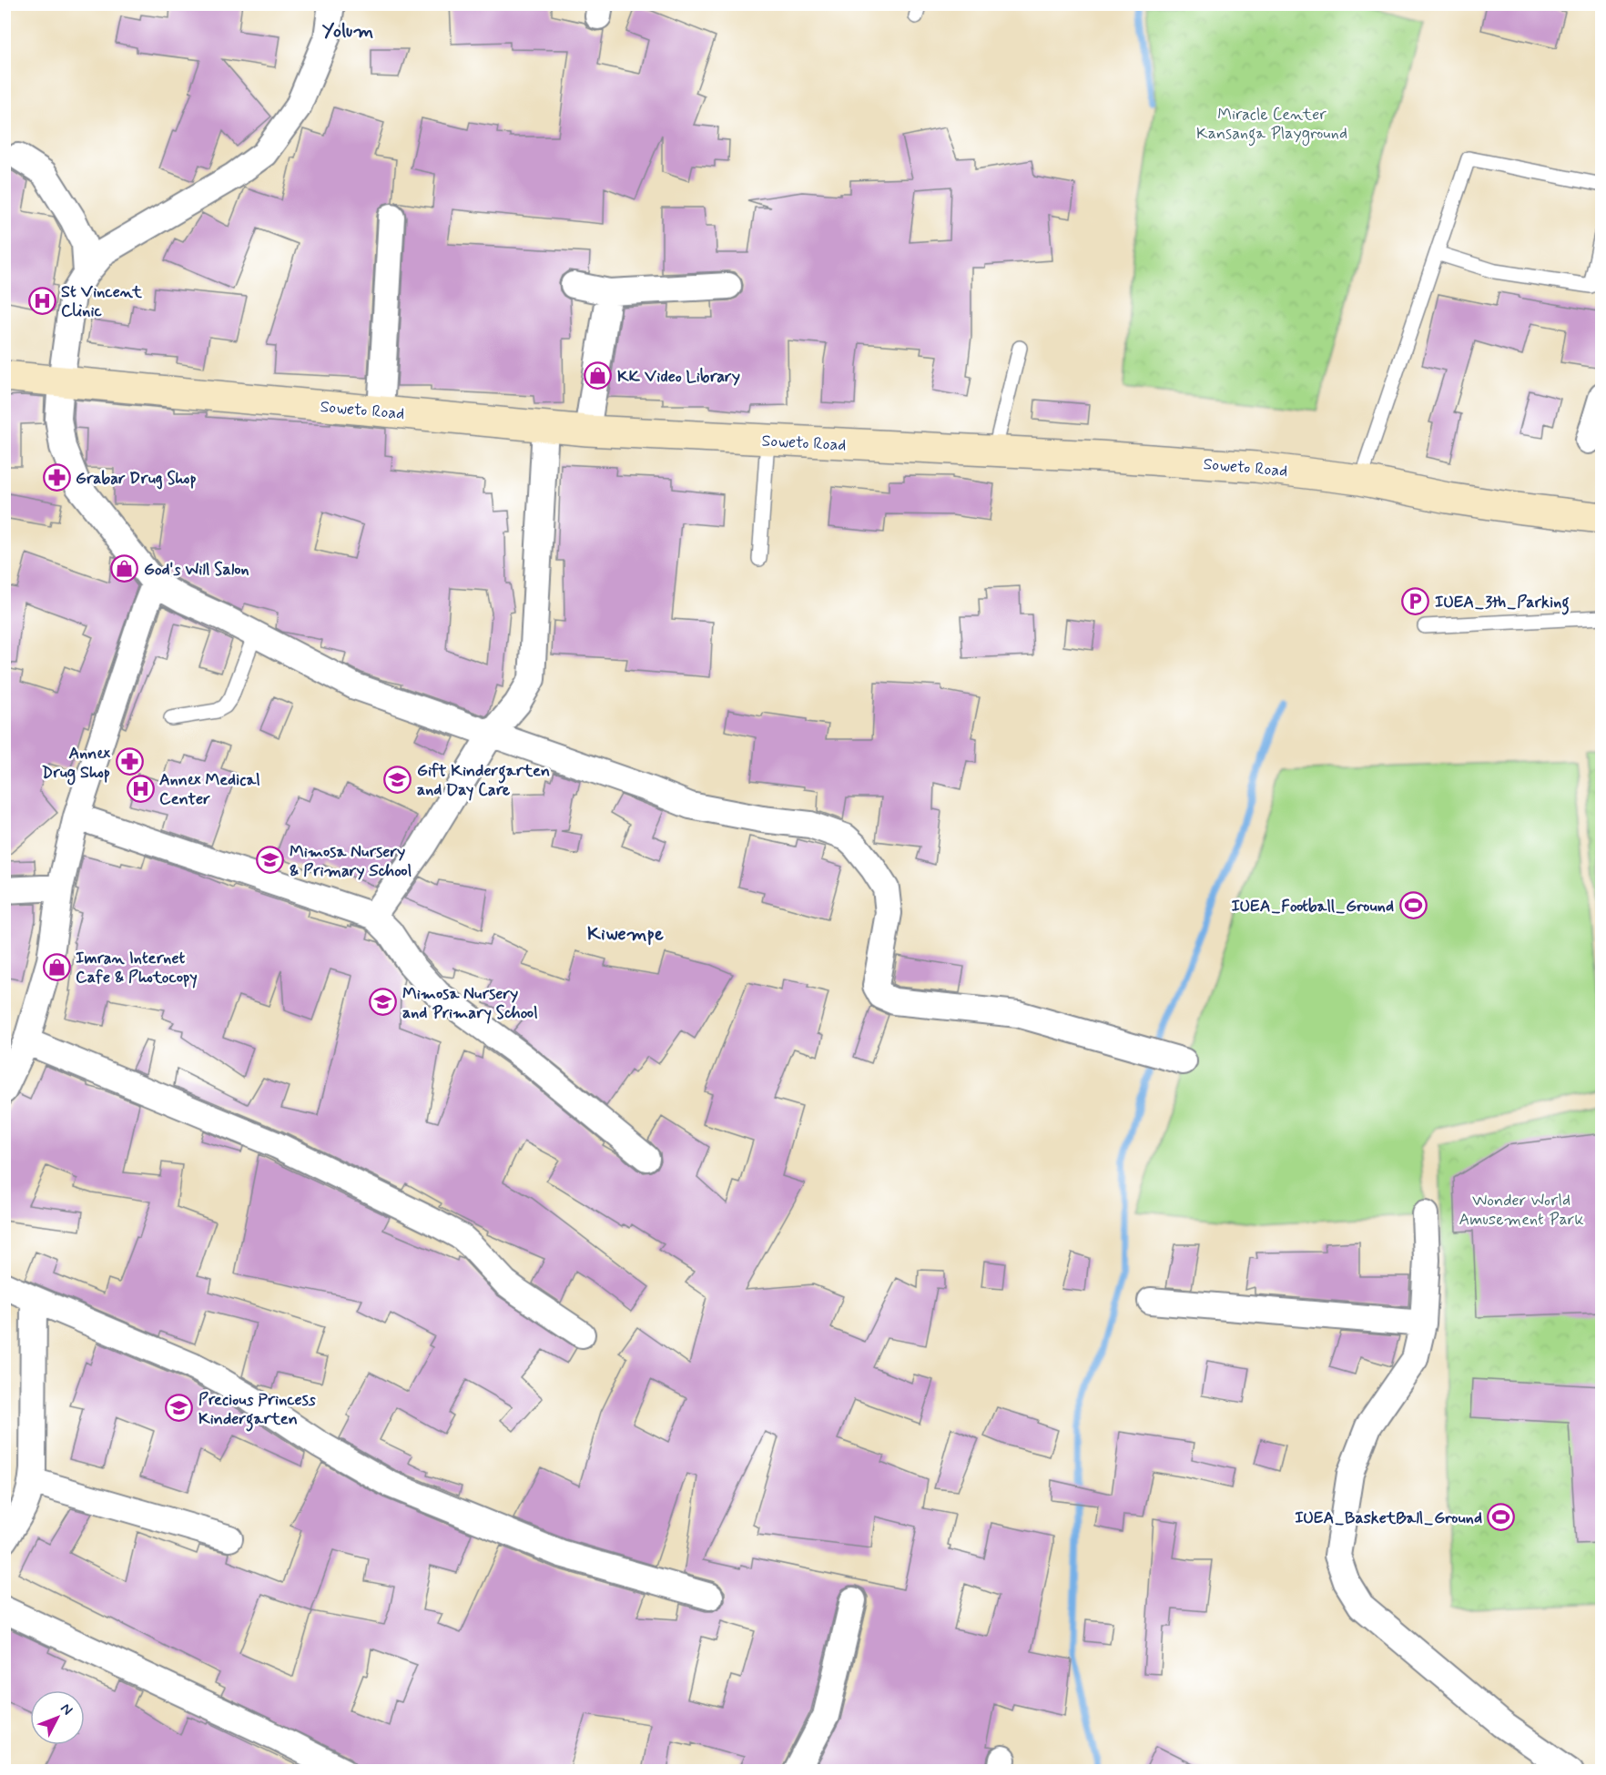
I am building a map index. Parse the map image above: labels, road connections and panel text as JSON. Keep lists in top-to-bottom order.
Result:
{
  "streets": {
    "street": ["Soweto Road"]
  },
  "districts": ["Yolum", "Kiwempe"],
  "parks": ["Miracle Center Kansanga Playground", "Wonder World Amusement Park"],
  "places": {
    "hospital": ["St Vincent Clinic", "Annex Medical Center"],
    "shop": ["KK Video Library", "God's Will Salon", "Imran Internet Cafe & Photocopy"],
    "pharmacy": ["Grabar Drug Shop", "Annex Drug Shop"],
    "parking": ["IUEA_3th_Parking"],
    "school or university": [
      "Gift Kindergarten and Day Care",
      "Mimosa Nursery & Primary School",
      "Mimosa Nursery and Primary School",
      "Precious Princess Kindergarten"
    ],
    "sports": ["IUEA_Football_Ground", "IUEA_BasketBall_Ground"]
  },
  "north": "top right"
}
